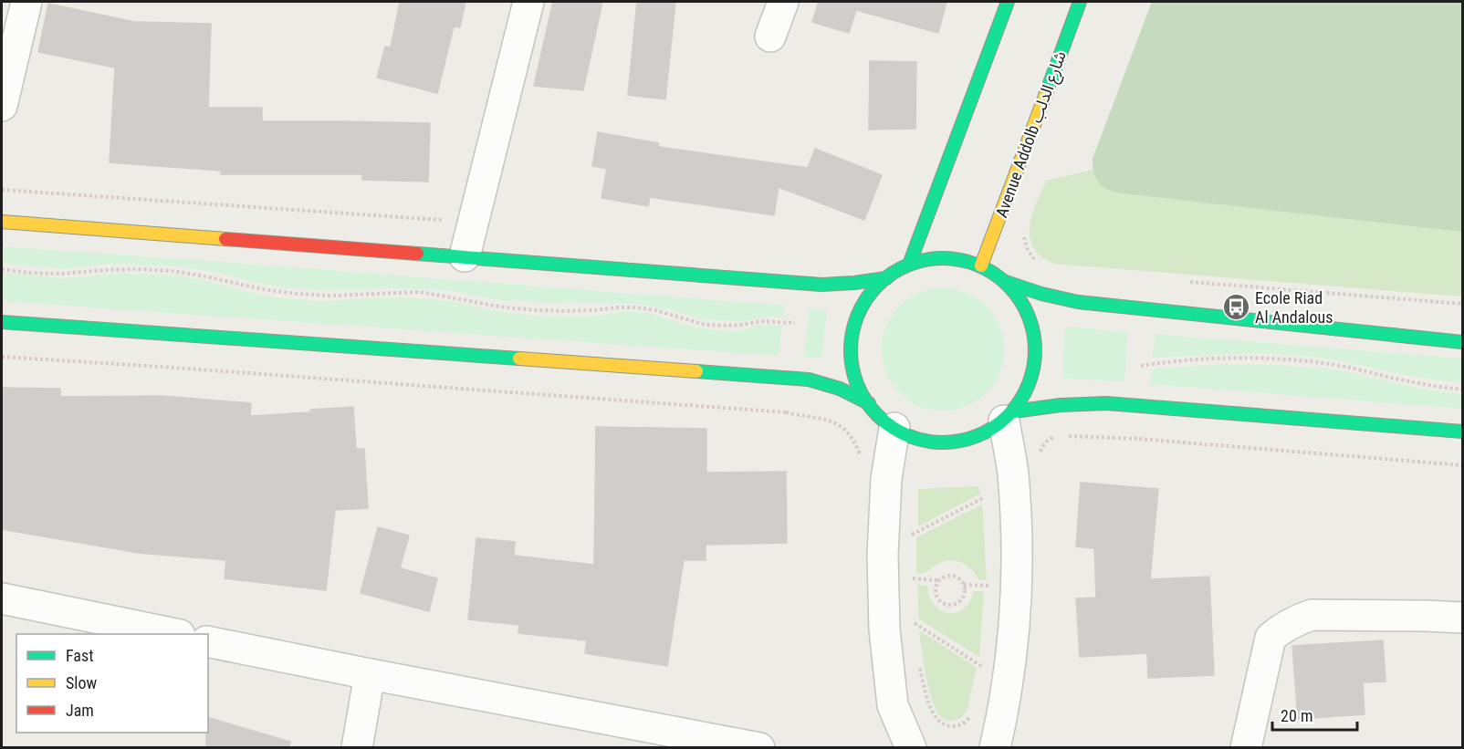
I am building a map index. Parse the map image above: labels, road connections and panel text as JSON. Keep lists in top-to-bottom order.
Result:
{
  "streets": {
    "main road": ["Avenue Addolb شارع الدلب"]
  },
  "places": {
    "bus stop": ["Ecole Riad Al Andalous"]
  },
  "legend": ["Fast", "Slow", "Jam"],
  "scale_bar": "20 m"
}
